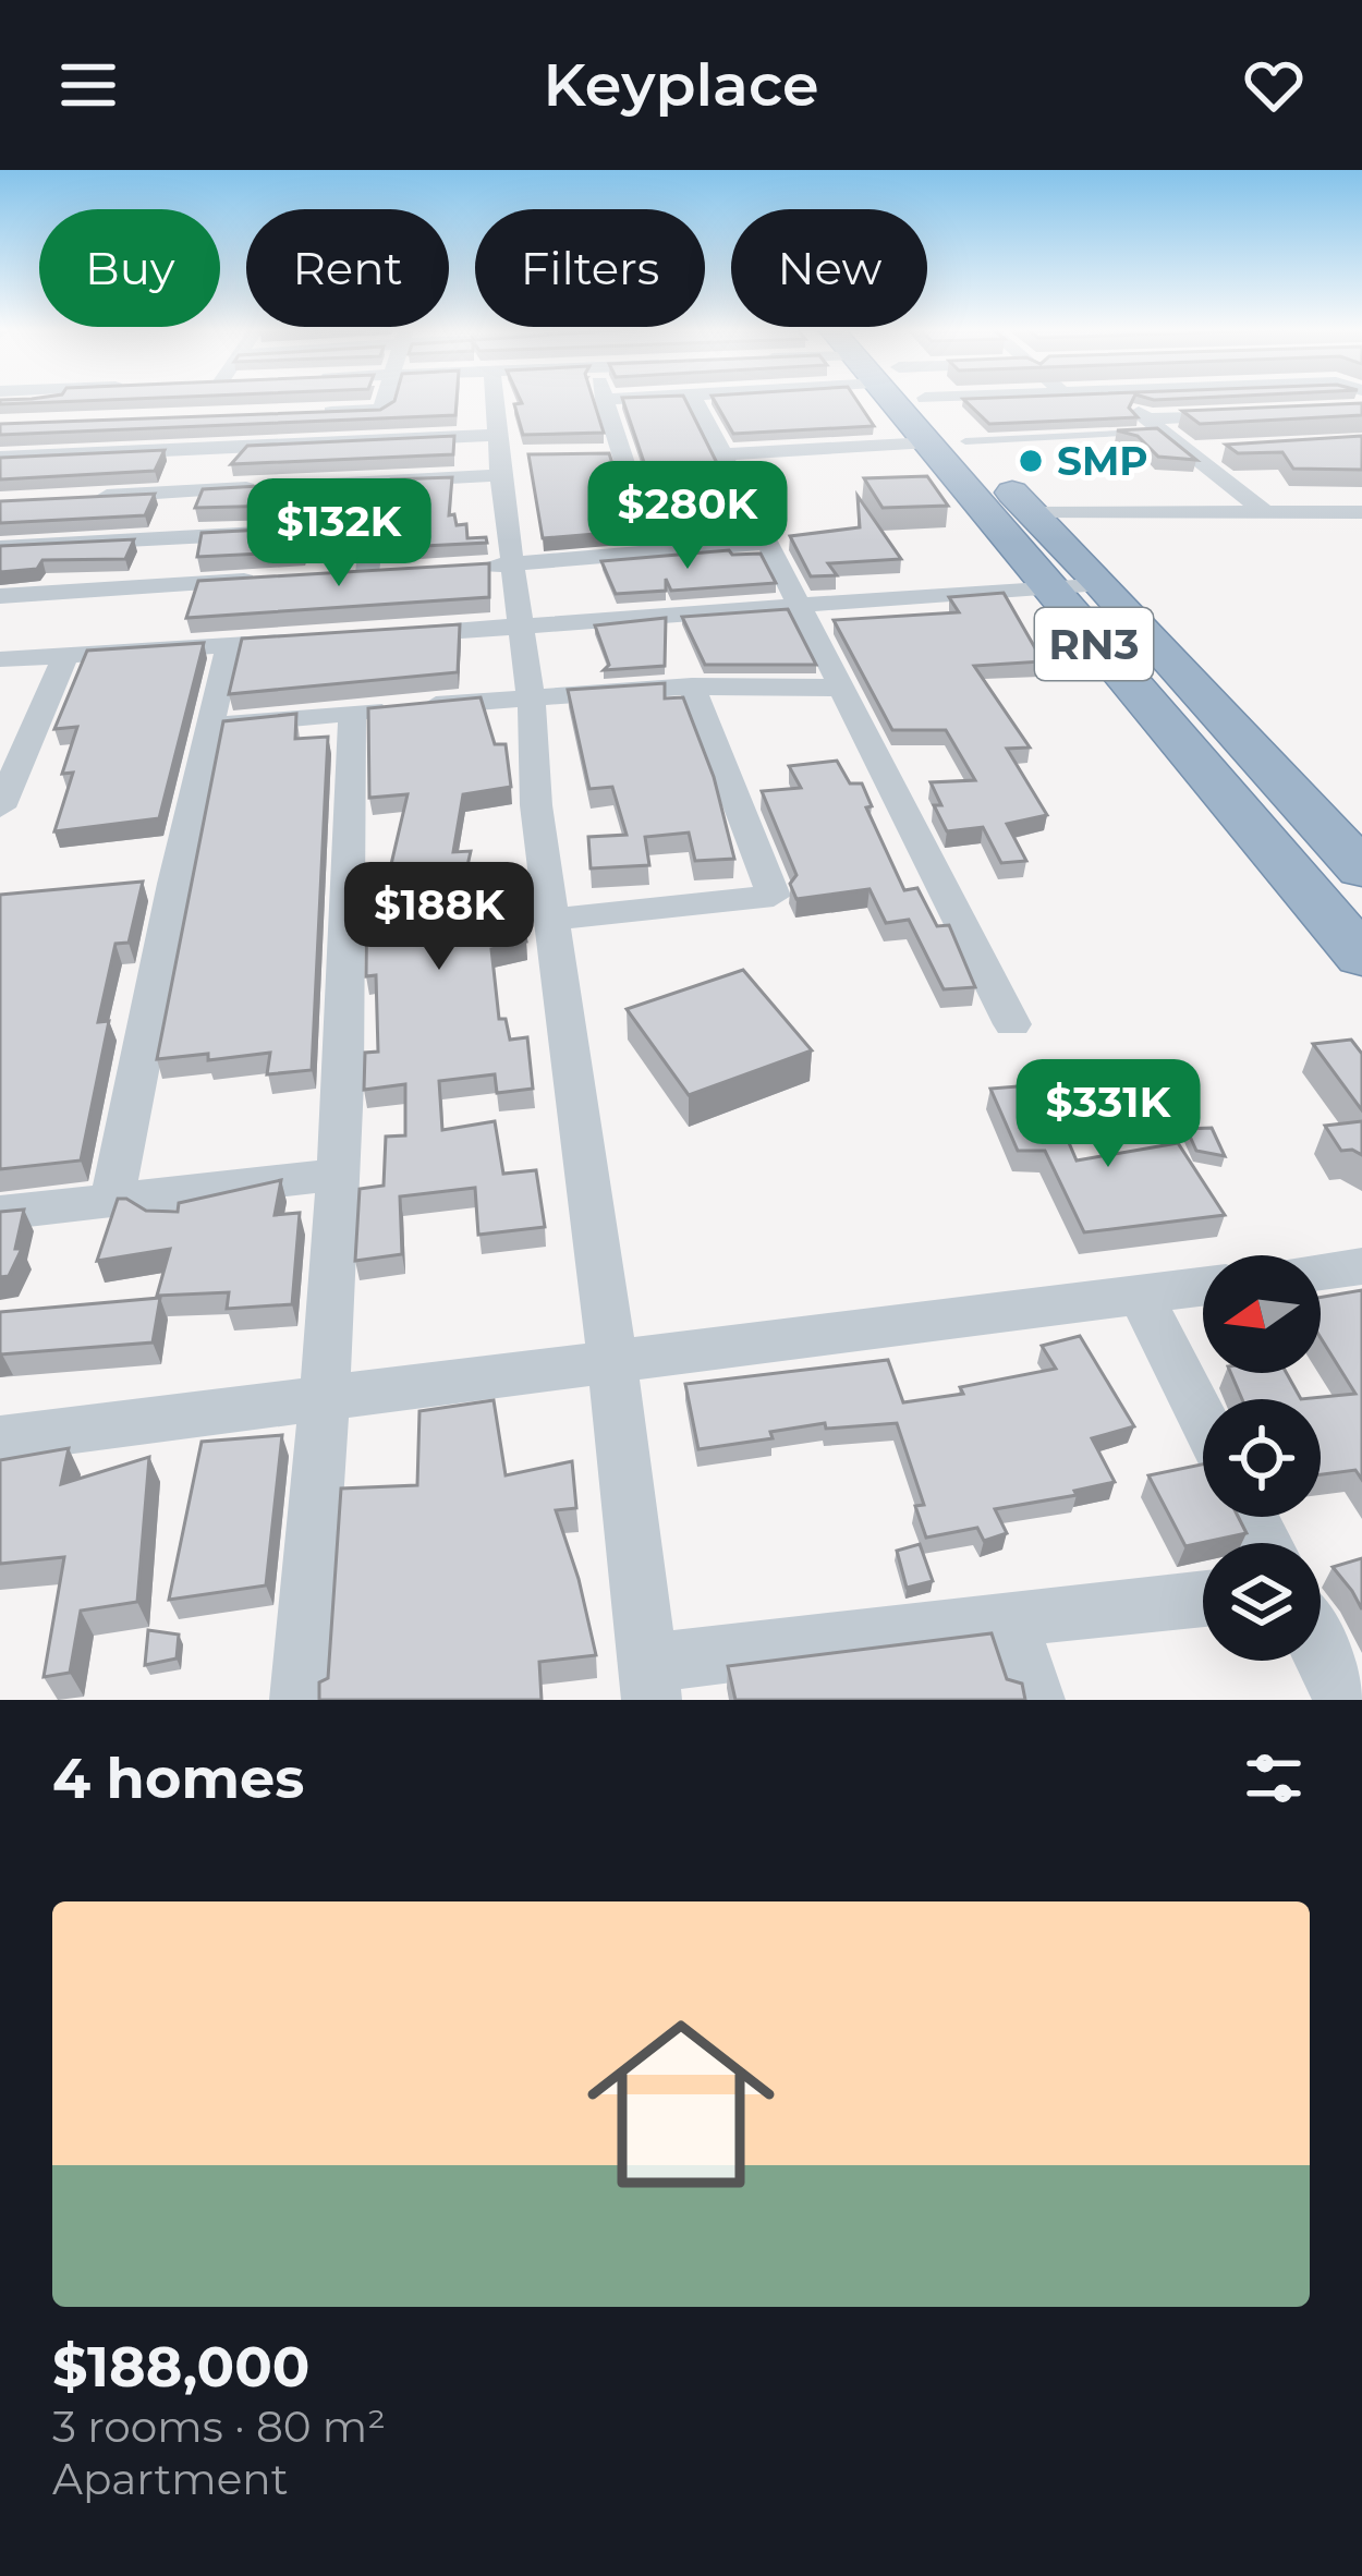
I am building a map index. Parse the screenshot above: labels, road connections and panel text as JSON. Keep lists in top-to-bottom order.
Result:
{
  "streets": {
    "highway": ["RN3"]
  },
  "places": ["SMP"],
  "north": "left",
  "page": {
    "header": "Keyplace",
    "chip": [
      "Buy",
      "Rent",
      "Filters",
      "New"
    ],
    "price": [
      "$280K",
      "$132K",
      "$188K",
      "$331K"
    ],
    "heading": "4 homes",
    "list": [
      {
        "name": "$188,000",
        "note": "3 rooms · 80 m² · Apartment"
      }
    ]
  }
}
